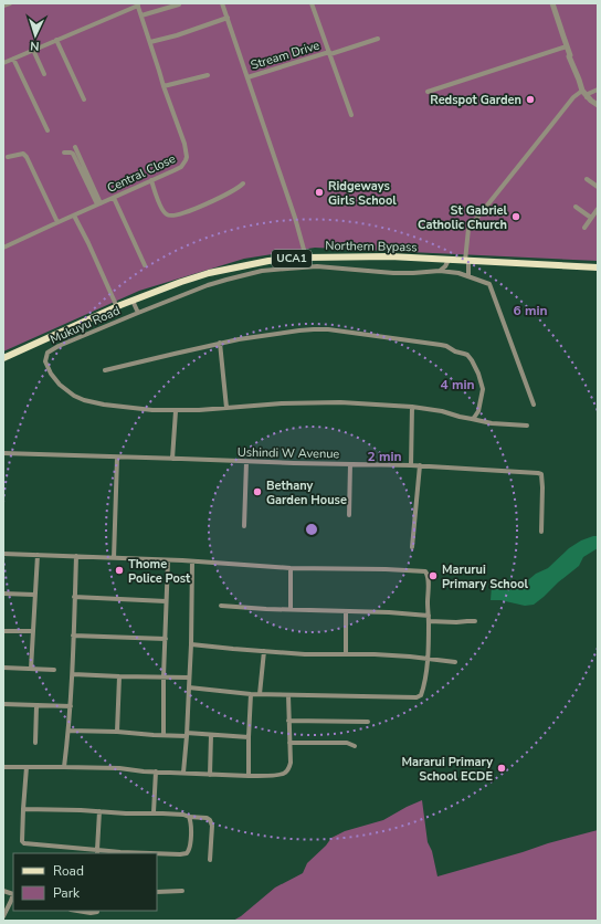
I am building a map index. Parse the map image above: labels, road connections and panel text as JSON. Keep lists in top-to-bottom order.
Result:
{
  "streets": {
    "main road": ["Northern Bypass", "UCA1"],
    "street": [
      "Stream Drive",
      "Central Close",
      "Mukuyu Road",
      "Ushindi W Avenue"
    ]
  },
  "places": [
    "Redspot Garden",
    "Ridgeways Girls School",
    "St Gabriel Catholic Church",
    "Bethany Garden House",
    "Thome Police Post",
    "Marurui Primary School",
    "Mararui Primary School ECDE"
  ],
  "legend": ["Road", "Park"],
  "north": "bottom",
  "rings": ["6 min", "4 min", "2 min"]
}
